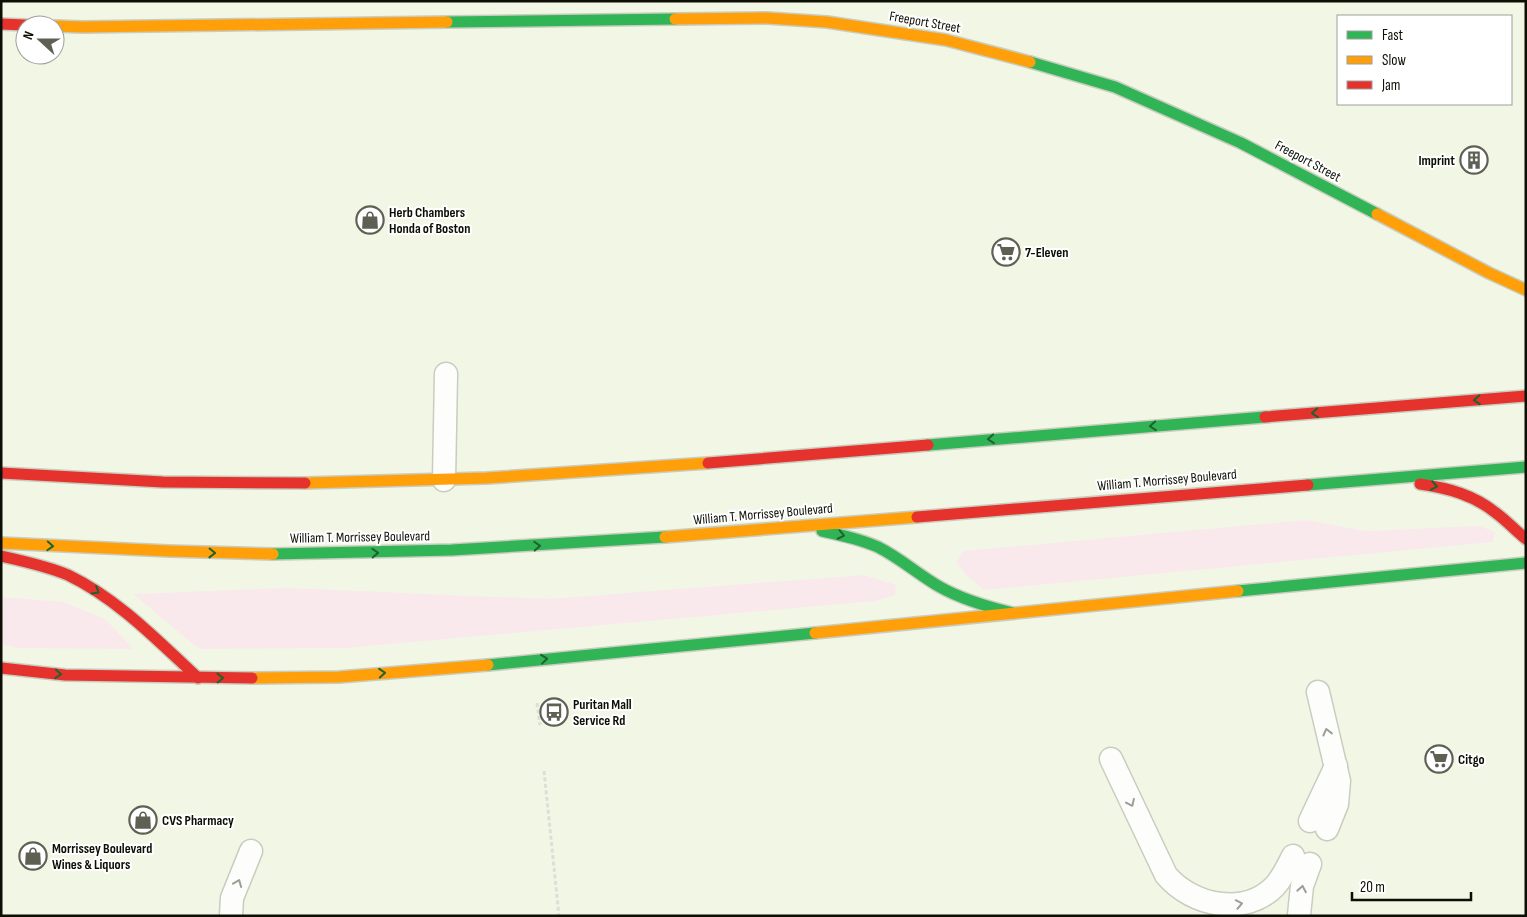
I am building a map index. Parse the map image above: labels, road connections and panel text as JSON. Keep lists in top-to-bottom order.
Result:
{
  "streets": {
    "main road": ["Freeport Street", "William T. Morrissey Boulevard"]
  },
  "places": {
    "building": ["Imprint"],
    "shop": ["Herb Chambers Honda of Boston", "CVS Pharmacy", "Morrissey Boulevard Wines & Liquors"],
    "supermarket": ["7-Eleven", "Citgo"],
    "bus stop": ["Puritan Mall Service Rd"]
  },
  "legend": ["Fast", "Slow", "Jam"],
  "scale_bar": "20 m",
  "north": "left"
}
